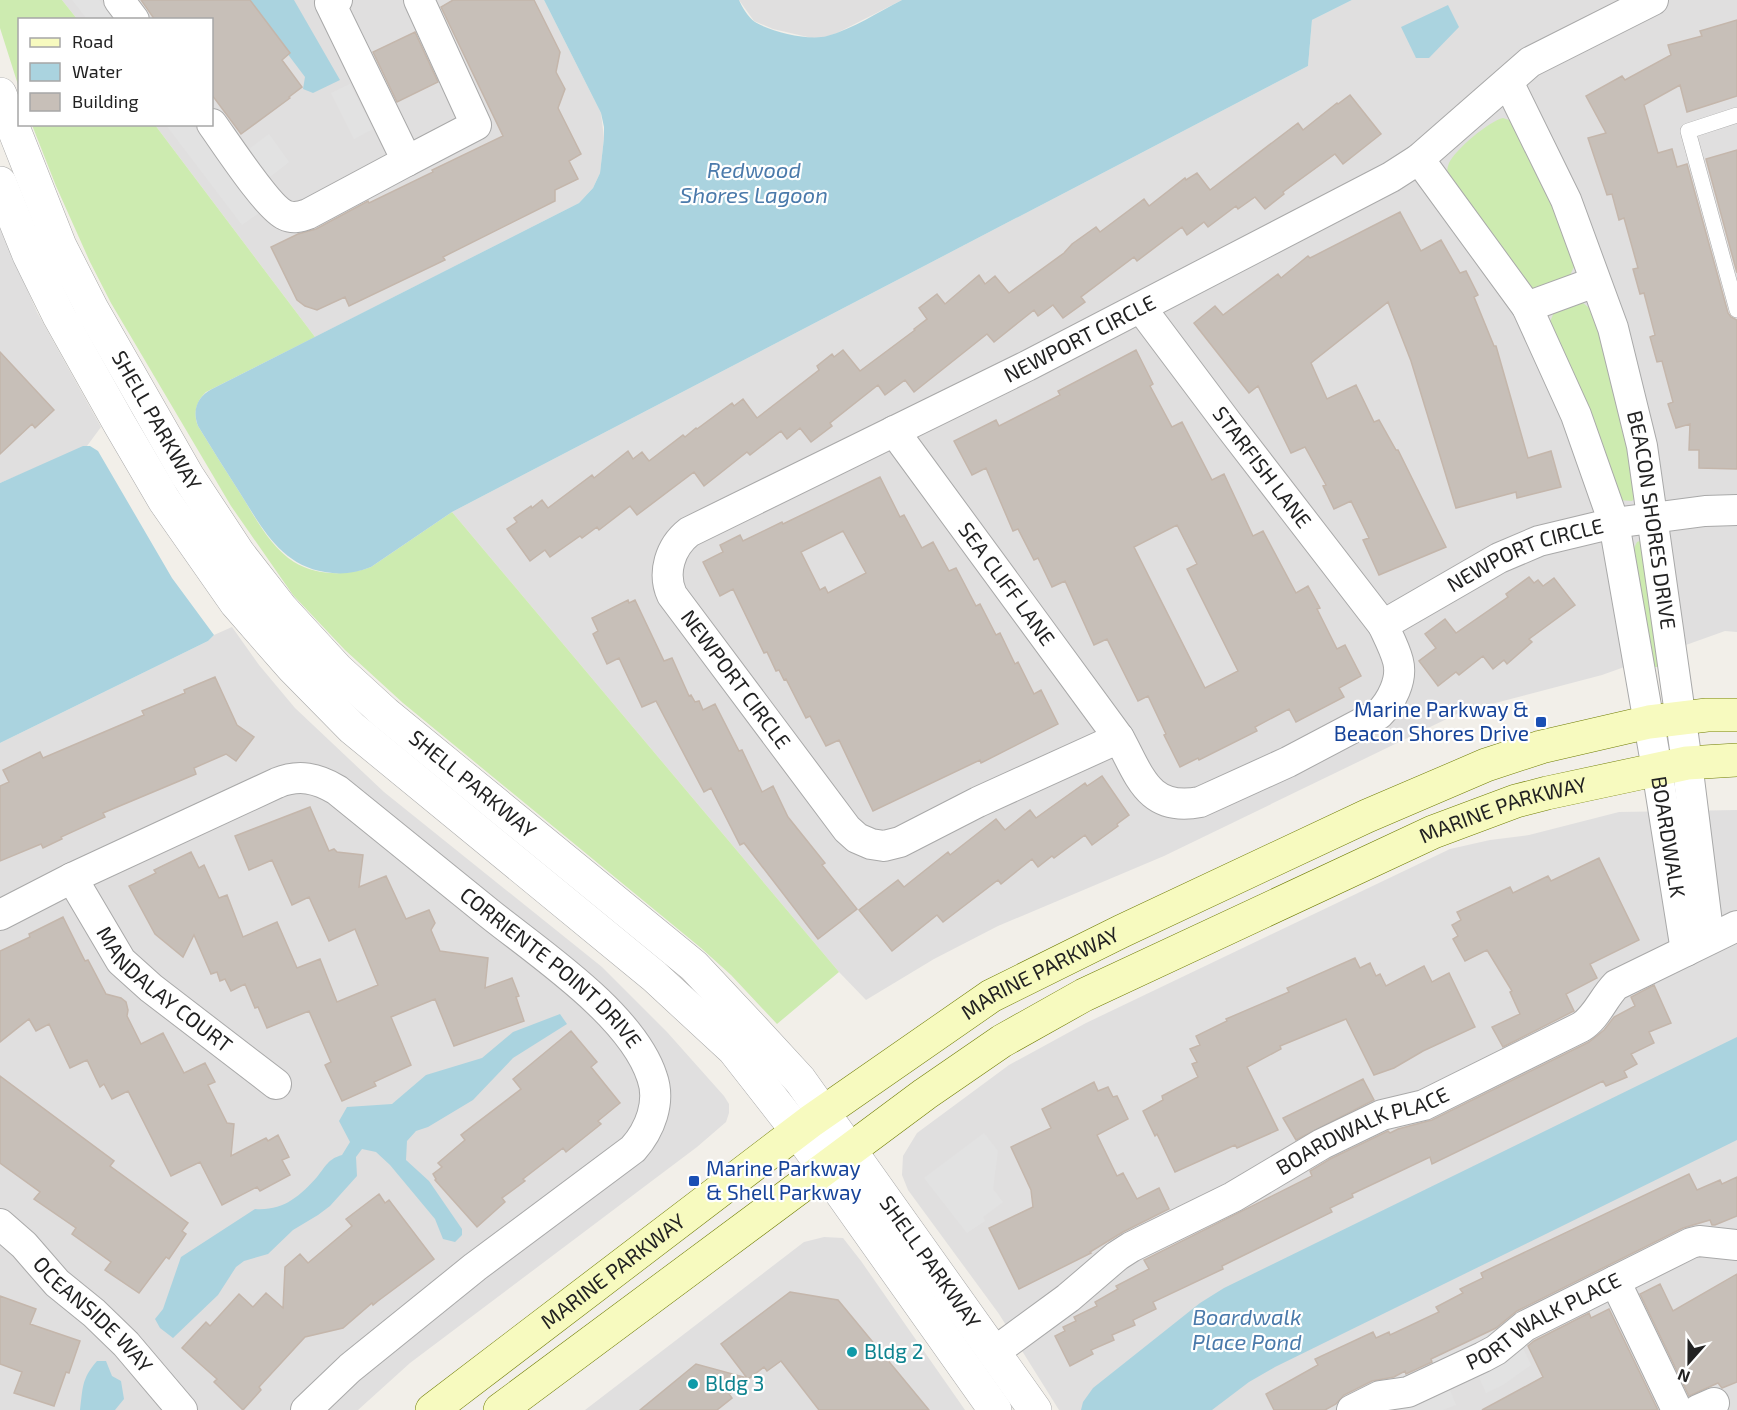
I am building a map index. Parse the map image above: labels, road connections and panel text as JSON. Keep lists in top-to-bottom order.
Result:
{
  "streets": {
    "main road": ["MARINE PARKWAY"],
    "street": [
      "NEWPORT CIRCLE",
      "SHELL PARKWAY",
      "STARFISH LANE",
      "BEACON SHORES DRIVE",
      "SEA CLIFF LANE",
      "BOARDWALK",
      "CORRIENTE POINT DRIVE",
      "MANDALAY COURT",
      "BOARDWALK PLACE",
      "OCEANSIDE WAY",
      "PORT WALK PLACE"
    ]
  },
  "crossings": [
    ["NEWPORT CIRCLE", "STARFISH LANE"],
    ["NEWPORT CIRCLE", "BEACON SHORES DRIVE"],
    ["NEWPORT CIRCLE", "SEA CLIFF LANE"],
    ["SHELL PARKWAY", "MARINE PARKWAY"],
    ["SHELL PARKWAY", "BOARDWALK PLACE"],
    ["BEACON SHORES DRIVE", "MARINE PARKWAY"],
    ["BEACON SHORES DRIVE", "BOARDWALK"],
    ["MARINE PARKWAY", "BOARDWALK"],
    ["BOARDWALK", "BOARDWALK PLACE"],
    ["CORRIENTE POINT DRIVE", "MANDALAY COURT"]
  ],
  "water": ["Redwood Shores Lagoon", "Boardwalk Place Pond"],
  "places": {
    "transit": ["Marine Parkway & Beacon Shores Drive", "Marine Parkway & Shell Parkway"],
    "other": ["Bldg 2", "Bldg 3"]
  },
  "legend": ["Road", "Water", "Building"],
  "north": "bottom"
}
